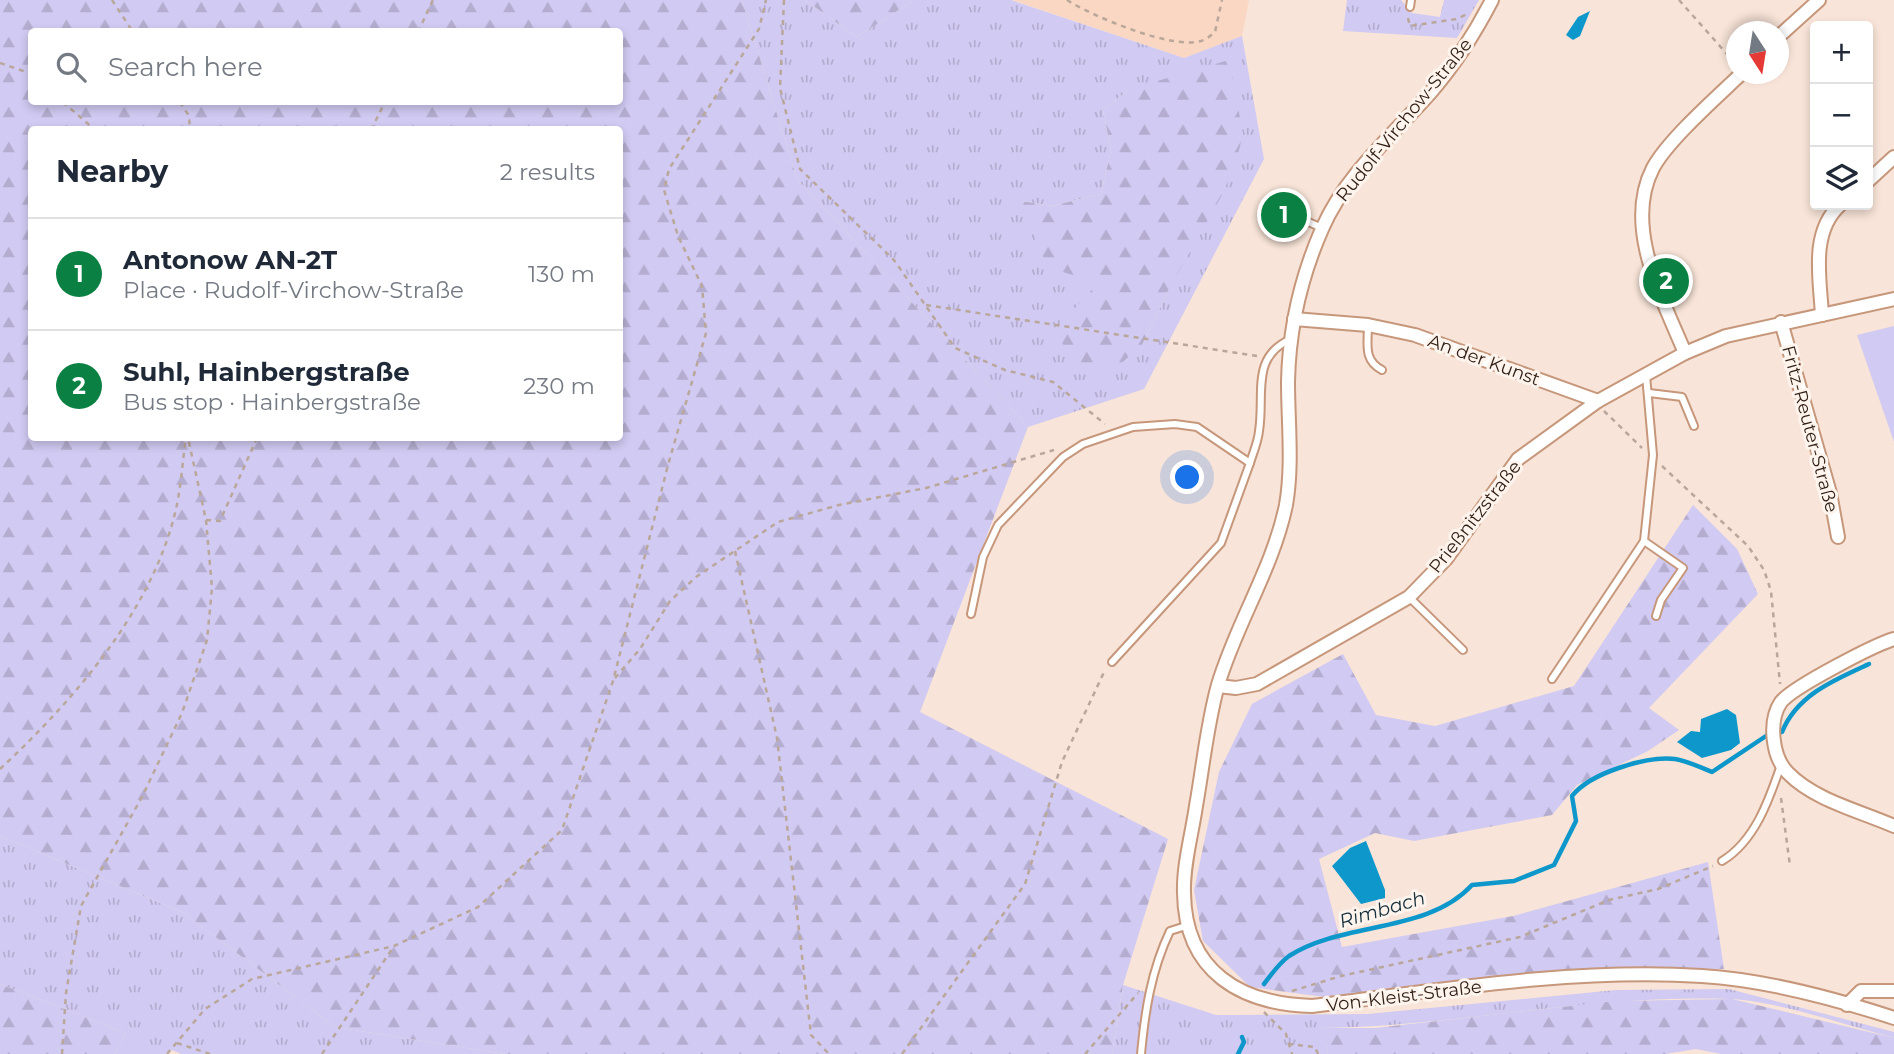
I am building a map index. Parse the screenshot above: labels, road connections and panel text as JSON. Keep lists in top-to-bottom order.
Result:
{
  "streets": {
    "street": [
      "Rudolf-Virchow-Straße",
      "An der Kunst",
      "Fritz-Reuter-Straße",
      "Prießnitzstraße",
      "Von-Kleist-Straße"
    ]
  },
  "crossings": [
    ["Rudolf-Virchow-Straße", "An der Kunst"],
    ["Rudolf-Virchow-Straße", "Prießnitzstraße"],
    ["Rudolf-Virchow-Straße", "Von-Kleist-Straße"],
    ["An der Kunst", "Prießnitzstraße"],
    ["Fritz-Reuter-Straße", "Prießnitzstraße"],
    ["Prießnitzstraße", "Von-Kleist-Straße"]
  ],
  "water": ["Rimbach"],
  "north": "bottom",
  "page": {
    "map_buttons": ["+", "−"],
    "search": "Search here",
    "heading": ["Nearby", "2 results"],
    "pins": ["1", "2"],
    "list": [
      {
        "mark": "1",
        "name": "Antonow AN-2T",
        "note": "Place · Rudolf-Virchow-Straße",
        "value": "130 m"
      },
      {
        "mark": "2",
        "name": "Suhl, Hainbergstraße",
        "note": "Bus stop · Hainbergstraße",
        "value": "230 m"
      }
    ]
  }
}
